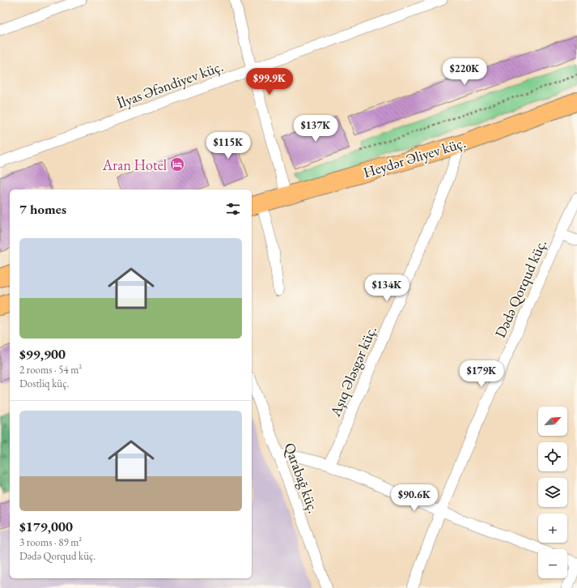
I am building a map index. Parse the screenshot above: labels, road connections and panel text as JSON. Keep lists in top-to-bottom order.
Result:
{
  "streets": {
    "highway": ["Heydər Əliyev küç."],
    "street": [
      "İlyas Əfəndiyev küç.",
      "Dədə Qorqud küç.",
      "Aşıq Ələsgər küç.",
      "Qarabağ küç."
    ]
  },
  "crossings": [
    ["Heydər Əliyev küç.", "Aşıq Ələsgər küç."]
  ],
  "places": {
    "hotel": ["Aran Hotel"]
  },
  "north": "top right",
  "page": {
    "price": [
      "$220K",
      "$99.9K",
      "$137K",
      "$115K",
      "$134K",
      "$179K",
      "$90.6K"
    ],
    "heading": "7 homes",
    "list": [
      {
        "name": "$99,900",
        "note": "2 rooms · 54 m² · Dostliq küç."
      },
      {
        "name": "$179,000",
        "note": "3 rooms · 89 m² · Dədə Qorqud küç."
      }
    ],
    "map_buttons": ["+", "−"]
  }
}
